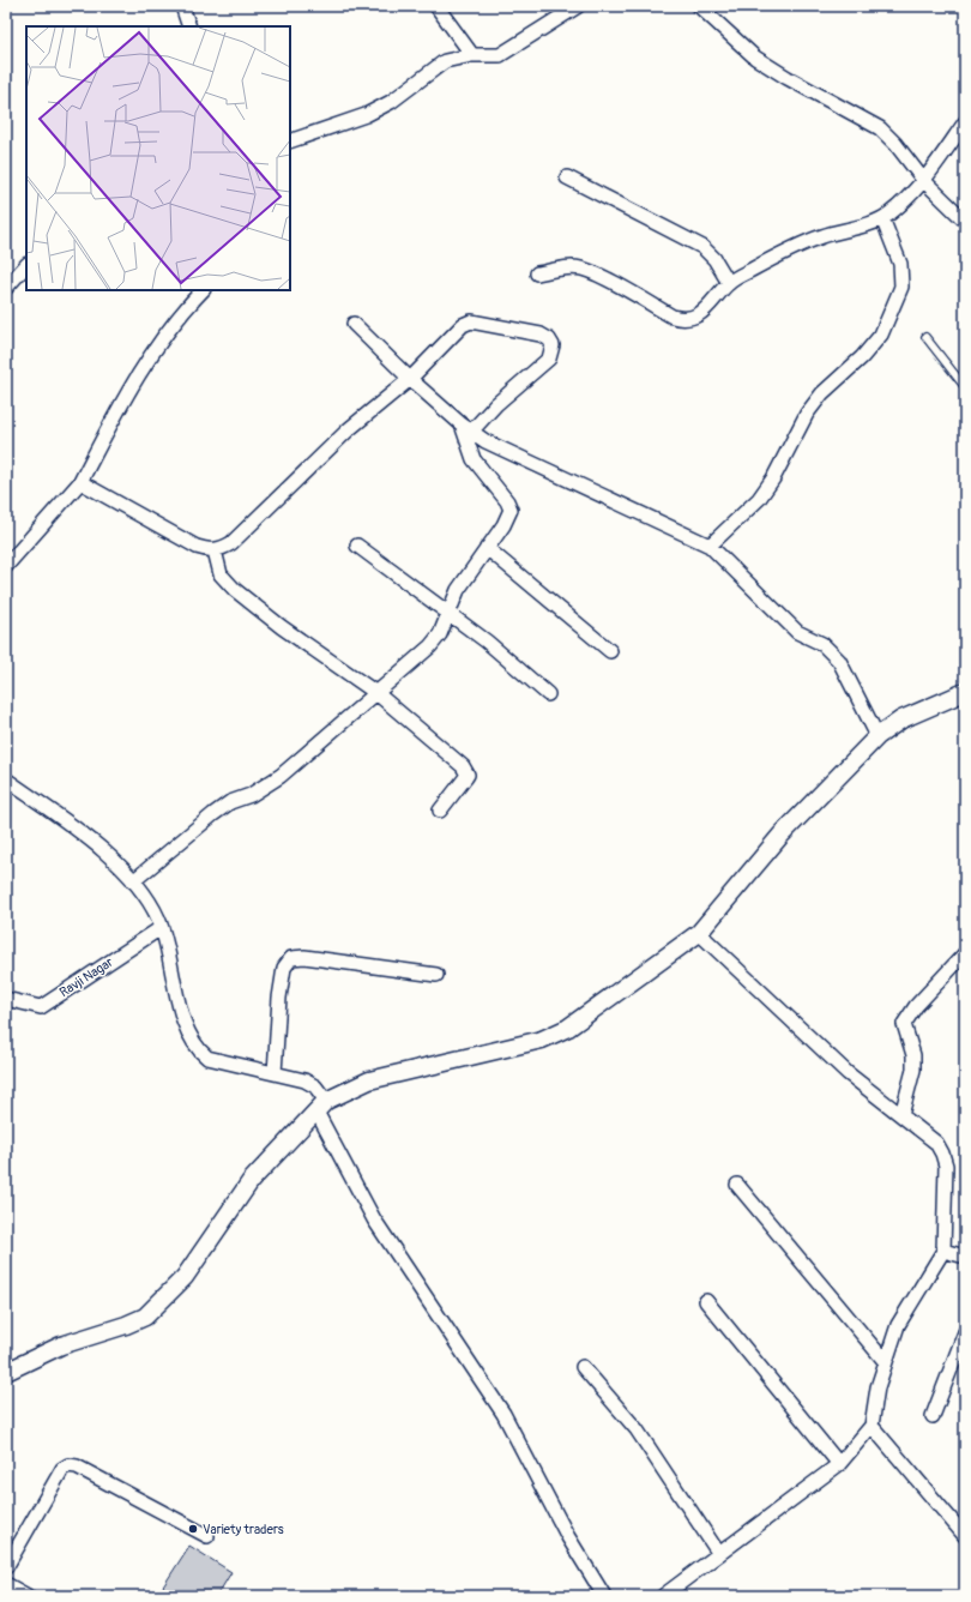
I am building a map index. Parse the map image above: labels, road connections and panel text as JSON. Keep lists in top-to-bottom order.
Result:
{
  "streets": {
    "street": ["Ravji Nagar"]
  },
  "places": ["Variety traders"]
}
